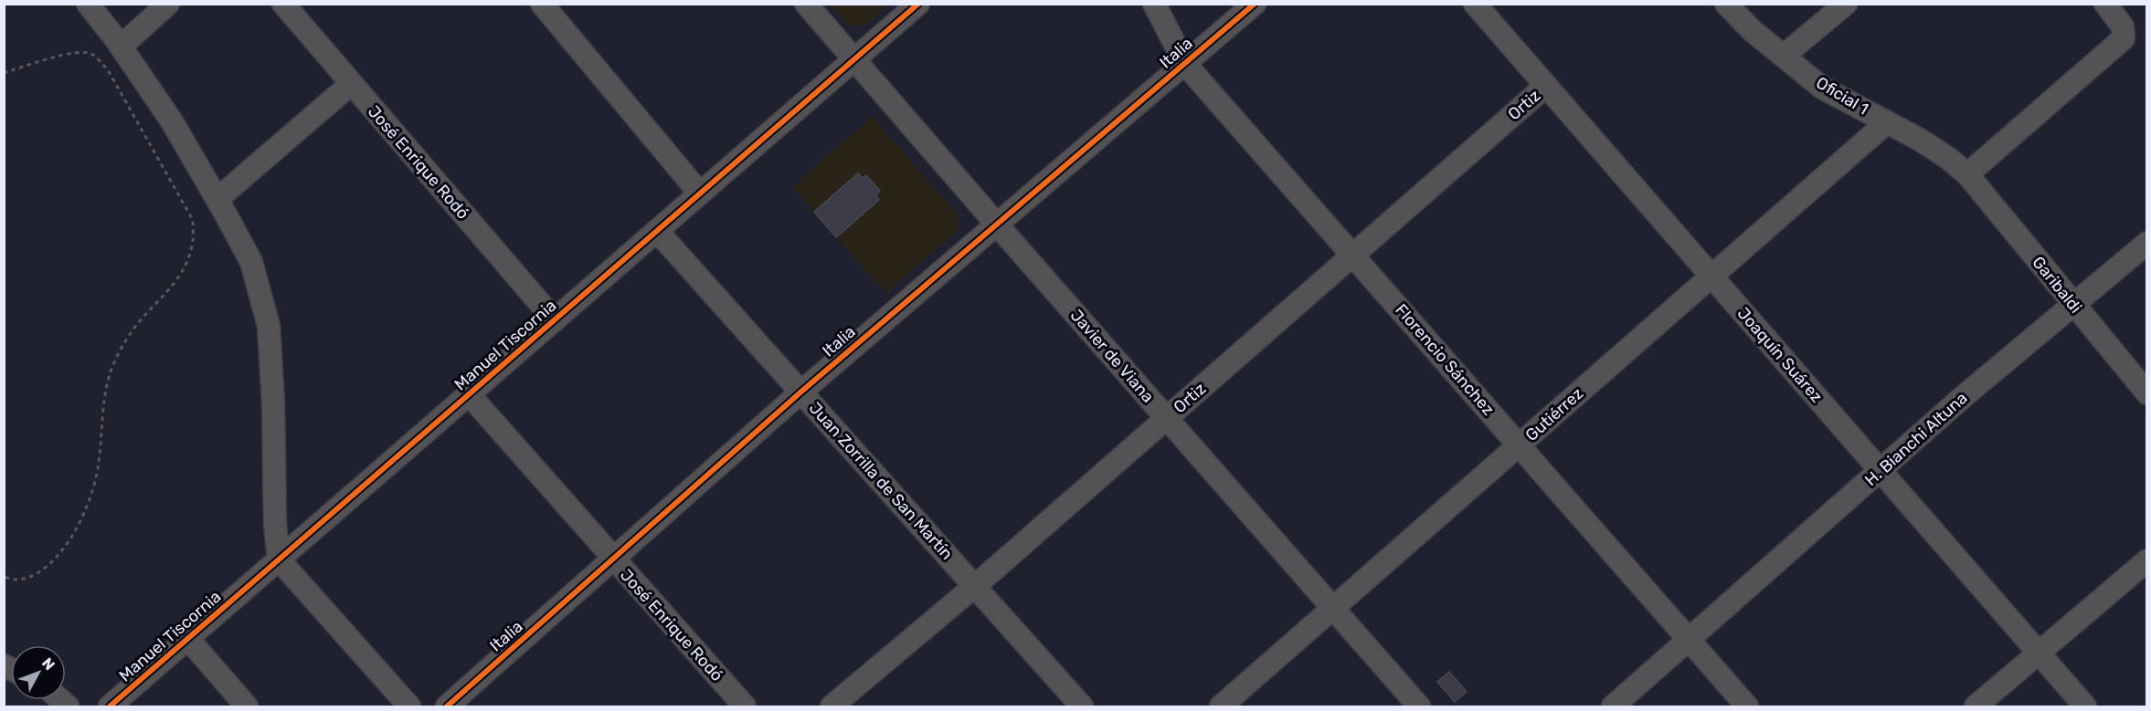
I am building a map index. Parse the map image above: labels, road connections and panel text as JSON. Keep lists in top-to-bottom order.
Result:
{
  "streets": {
    "street": [
      "Italia",
      "Oficial 1",
      "Ortiz",
      "José Enrique Rodó",
      "Garibaldi",
      "Manuel Tiscornia",
      "Joaquín Suárez",
      "Javier de Viana",
      "Florencio Sánchez",
      "Gutiérrez",
      "H. Bianchi Altuna",
      "Juan Zorrilla de San Martín"
    ]
  },
  "crossings": [
    ["Italia", "José Enrique Rodó"],
    ["Italia", "Javier de Viana"],
    ["Italia", "Florencio Sánchez"],
    ["Italia", "Juan Zorrilla de San Martín"],
    ["Oficial 1", "Garibaldi"],
    ["Oficial 1", "Gutiérrez"],
    ["Ortiz", "Joaquín Suárez"],
    ["Ortiz", "Javier de Viana"],
    ["Ortiz", "Florencio Sánchez"],
    ["Ortiz", "Juan Zorrilla de San Martín"],
    ["José Enrique Rodó", "Manuel Tiscornia"],
    ["Garibaldi", "H. Bianchi Altuna"],
    ["Manuel Tiscornia", "Javier de Viana"],
    ["Manuel Tiscornia", "Juan Zorrilla de San Martín"],
    ["Joaquín Suárez", "Gutiérrez"],
    ["Joaquín Suárez", "H. Bianchi Altuna"],
    ["Javier de Viana", "Gutiérrez"],
    ["Florencio Sánchez", "Gutiérrez"],
    ["Florencio Sánchez", "H. Bianchi Altuna"]
  ],
  "north": "top right"
}
